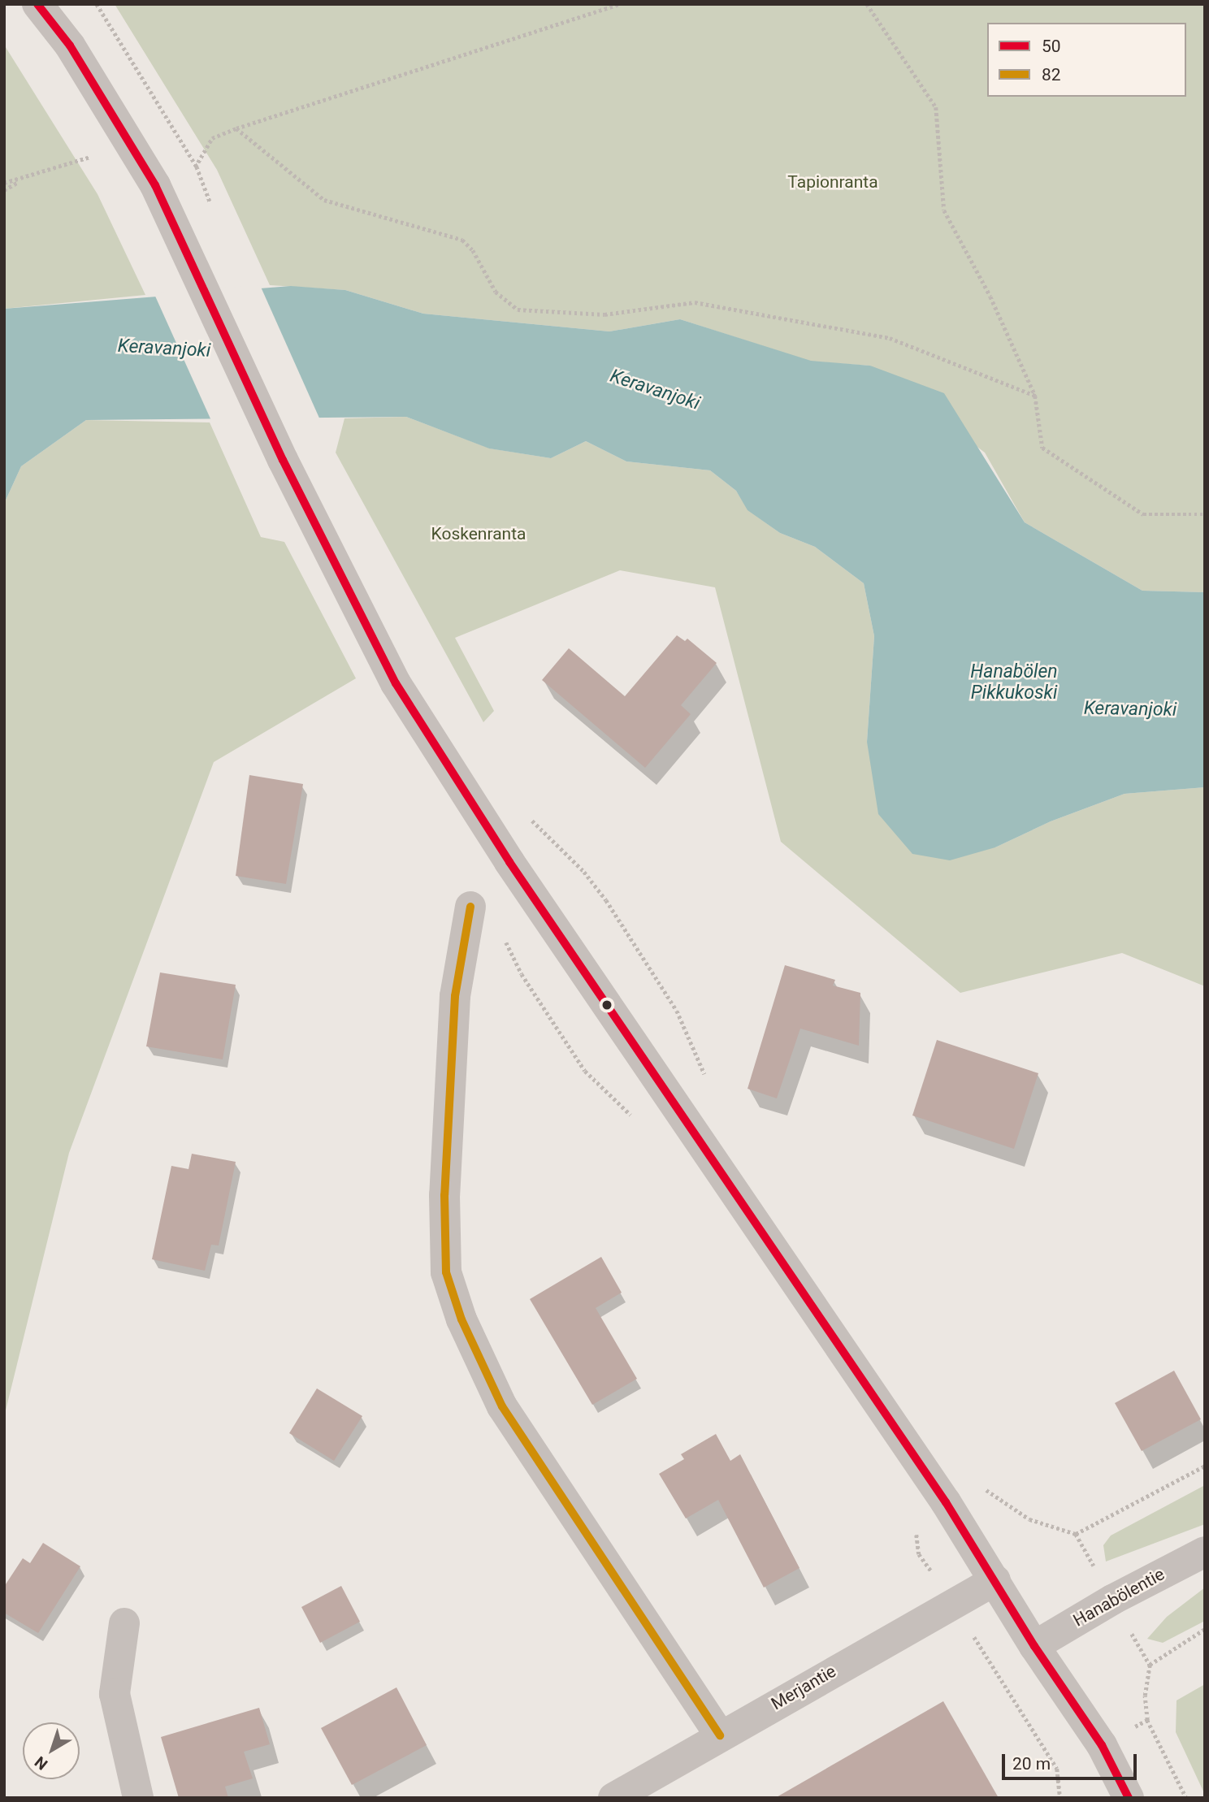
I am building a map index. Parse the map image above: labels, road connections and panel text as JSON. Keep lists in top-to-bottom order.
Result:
{
  "streets": {
    "street": ["Hanabölentie", "Merjantie"]
  },
  "water": ["Keravanjoki", "Hanabölen Pikkukoski"],
  "parks": ["Tapionranta", "Koskenranta"],
  "lines": ["transit line 50", "transit line 82"],
  "legend": ["50", "82"],
  "scale_bar": "20 m",
  "north": "bottom left"
}
